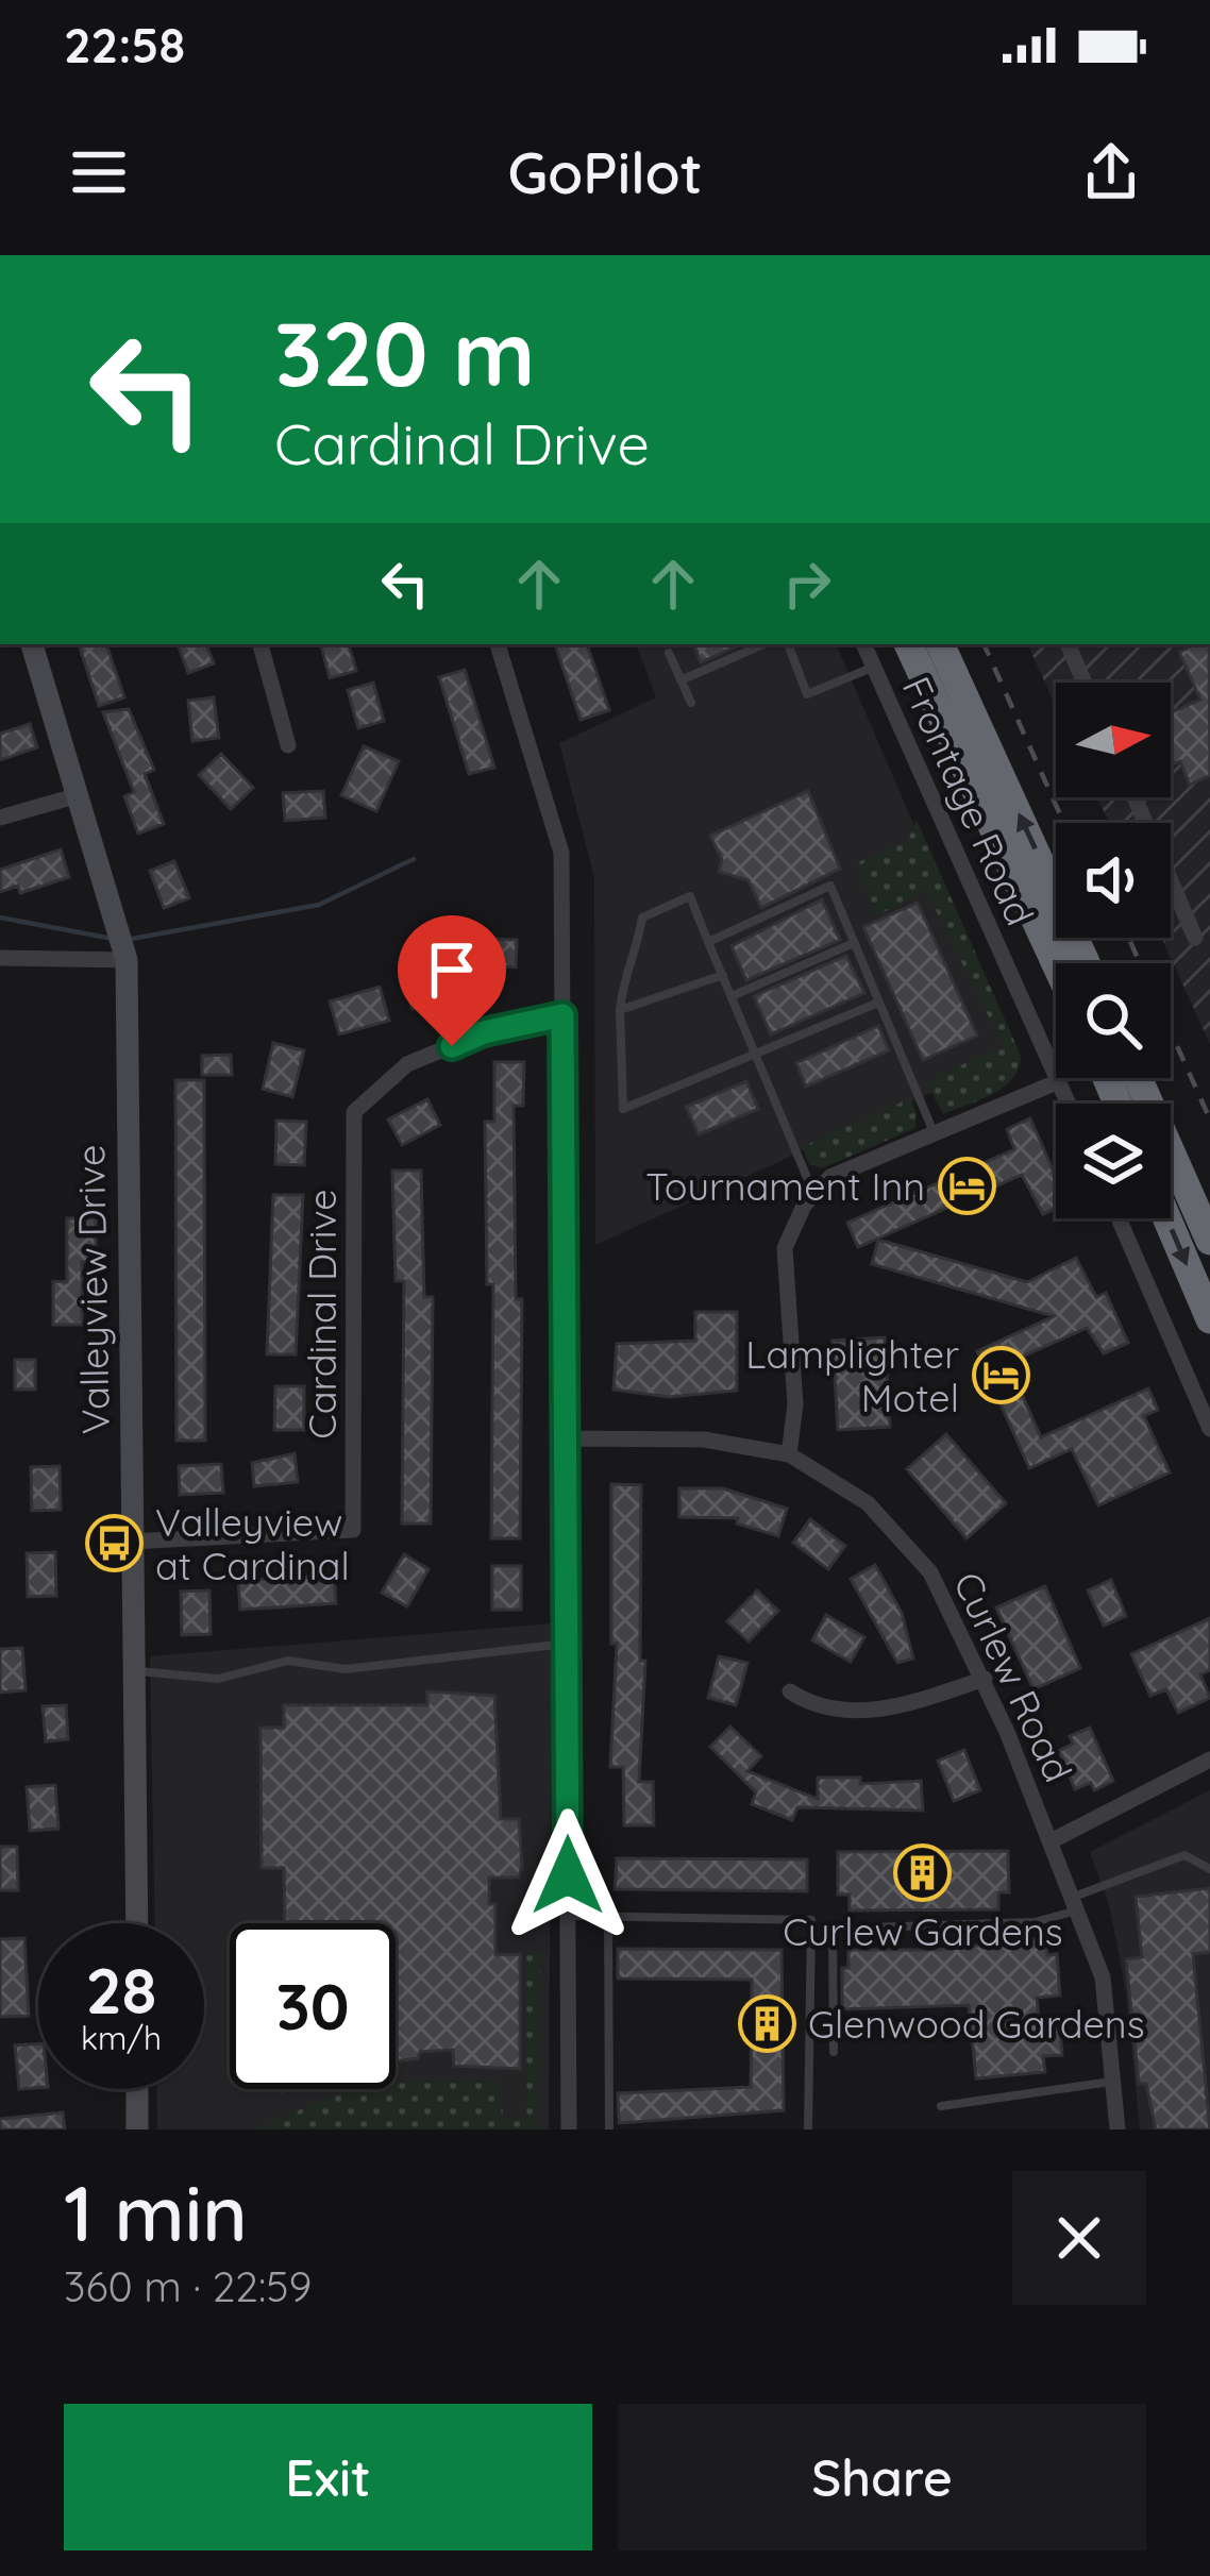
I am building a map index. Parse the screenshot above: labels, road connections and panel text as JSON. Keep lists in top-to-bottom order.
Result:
{
  "streets": {
    "street": [
      "Frontage Road",
      "Valleyview Drive",
      "Cardinal Drive",
      "Curlew Road"
    ]
  },
  "crossings": [
    ["Valleyview Drive", "Cardinal Drive"]
  ],
  "places": {
    "hotel": ["Tournament Inn", "Lamplighter Motel"],
    "bus stop": ["Valleyview at Cardinal"],
    "building": ["Curlew Gardens", "Glenwood Gardens"]
  },
  "north": "right",
  "page": {
    "status": "22:58",
    "header": "GoPilot",
    "turn": ["320 m", "Cardinal Drive"],
    "speed": "28 km/h",
    "limit": "30",
    "heading": ["1 min", "360 m · 22:59"],
    "buttons": ["Exit", "Share"]
  }
}
